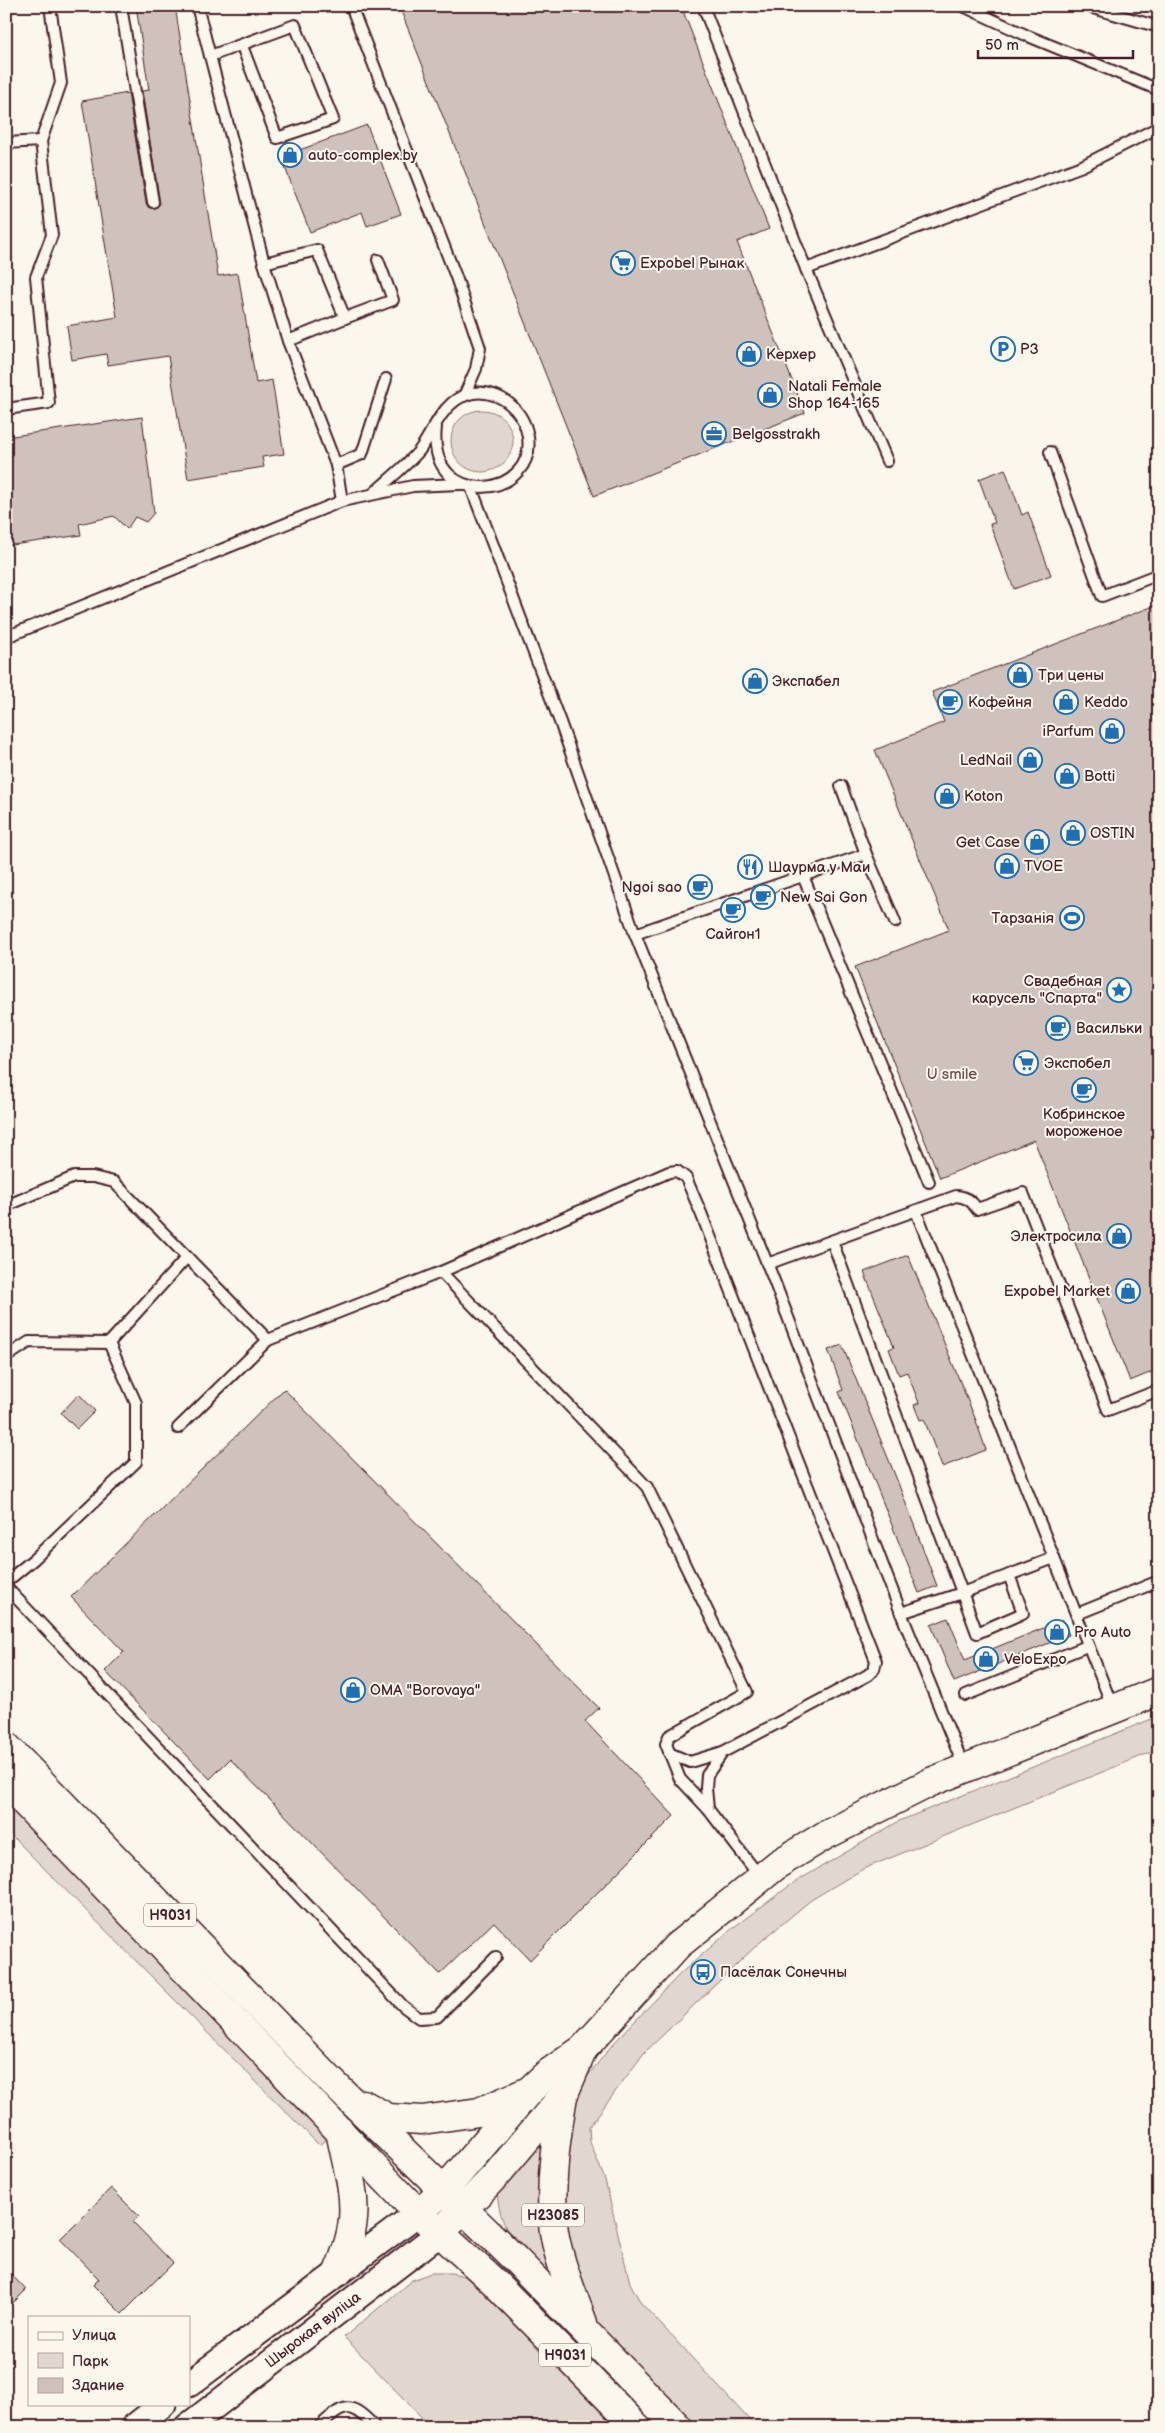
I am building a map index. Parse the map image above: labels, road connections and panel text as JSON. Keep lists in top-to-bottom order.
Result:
{
  "streets": {
    "main road": ["Н9031", "Н23085"],
    "street": ["Шырокая вуліца"]
  },
  "crossings": [
    ["Н9031", "Н23085"],
    ["Н9031", "Шырокая вуліца"]
  ],
  "parks": ["U smile"],
  "places": {
    "shop": [
      "auto-complex.by",
      "Керхер",
      "Natali Female Shop 164-165",
      "Три цены",
      "Экспабел",
      "Keddo",
      "iParfum",
      "LedNail",
      "Botti",
      "Koton",
      "OSTIN",
      "Get Case",
      "TVOE",
      "Электросила",
      "Expobel Market",
      "Pro Auto",
      "VeloExpo",
      "ОМА \"Borovaya\""
    ],
    "supermarket": ["Expobel Рынак", "Экспобел"],
    "parking": ["P3"],
    "office": ["Belgosstrakh"],
    "cafe": [
      "Кофейня",
      "Ngoi sao",
      "New Sai Gon",
      "Сайгон1",
      "Васильки",
      "Кобринское мороженое"
    ],
    "restaurant": ["Шаурма у Маи"],
    "sports": ["Тарзанія"],
    "place": ["Свадебная карусель \"Спарта\""],
    "bus stop": ["Пасёлак Сонечны"]
  },
  "legend": ["Улица", "Парк", "Здание"],
  "scale_bar": "50 m"
}
